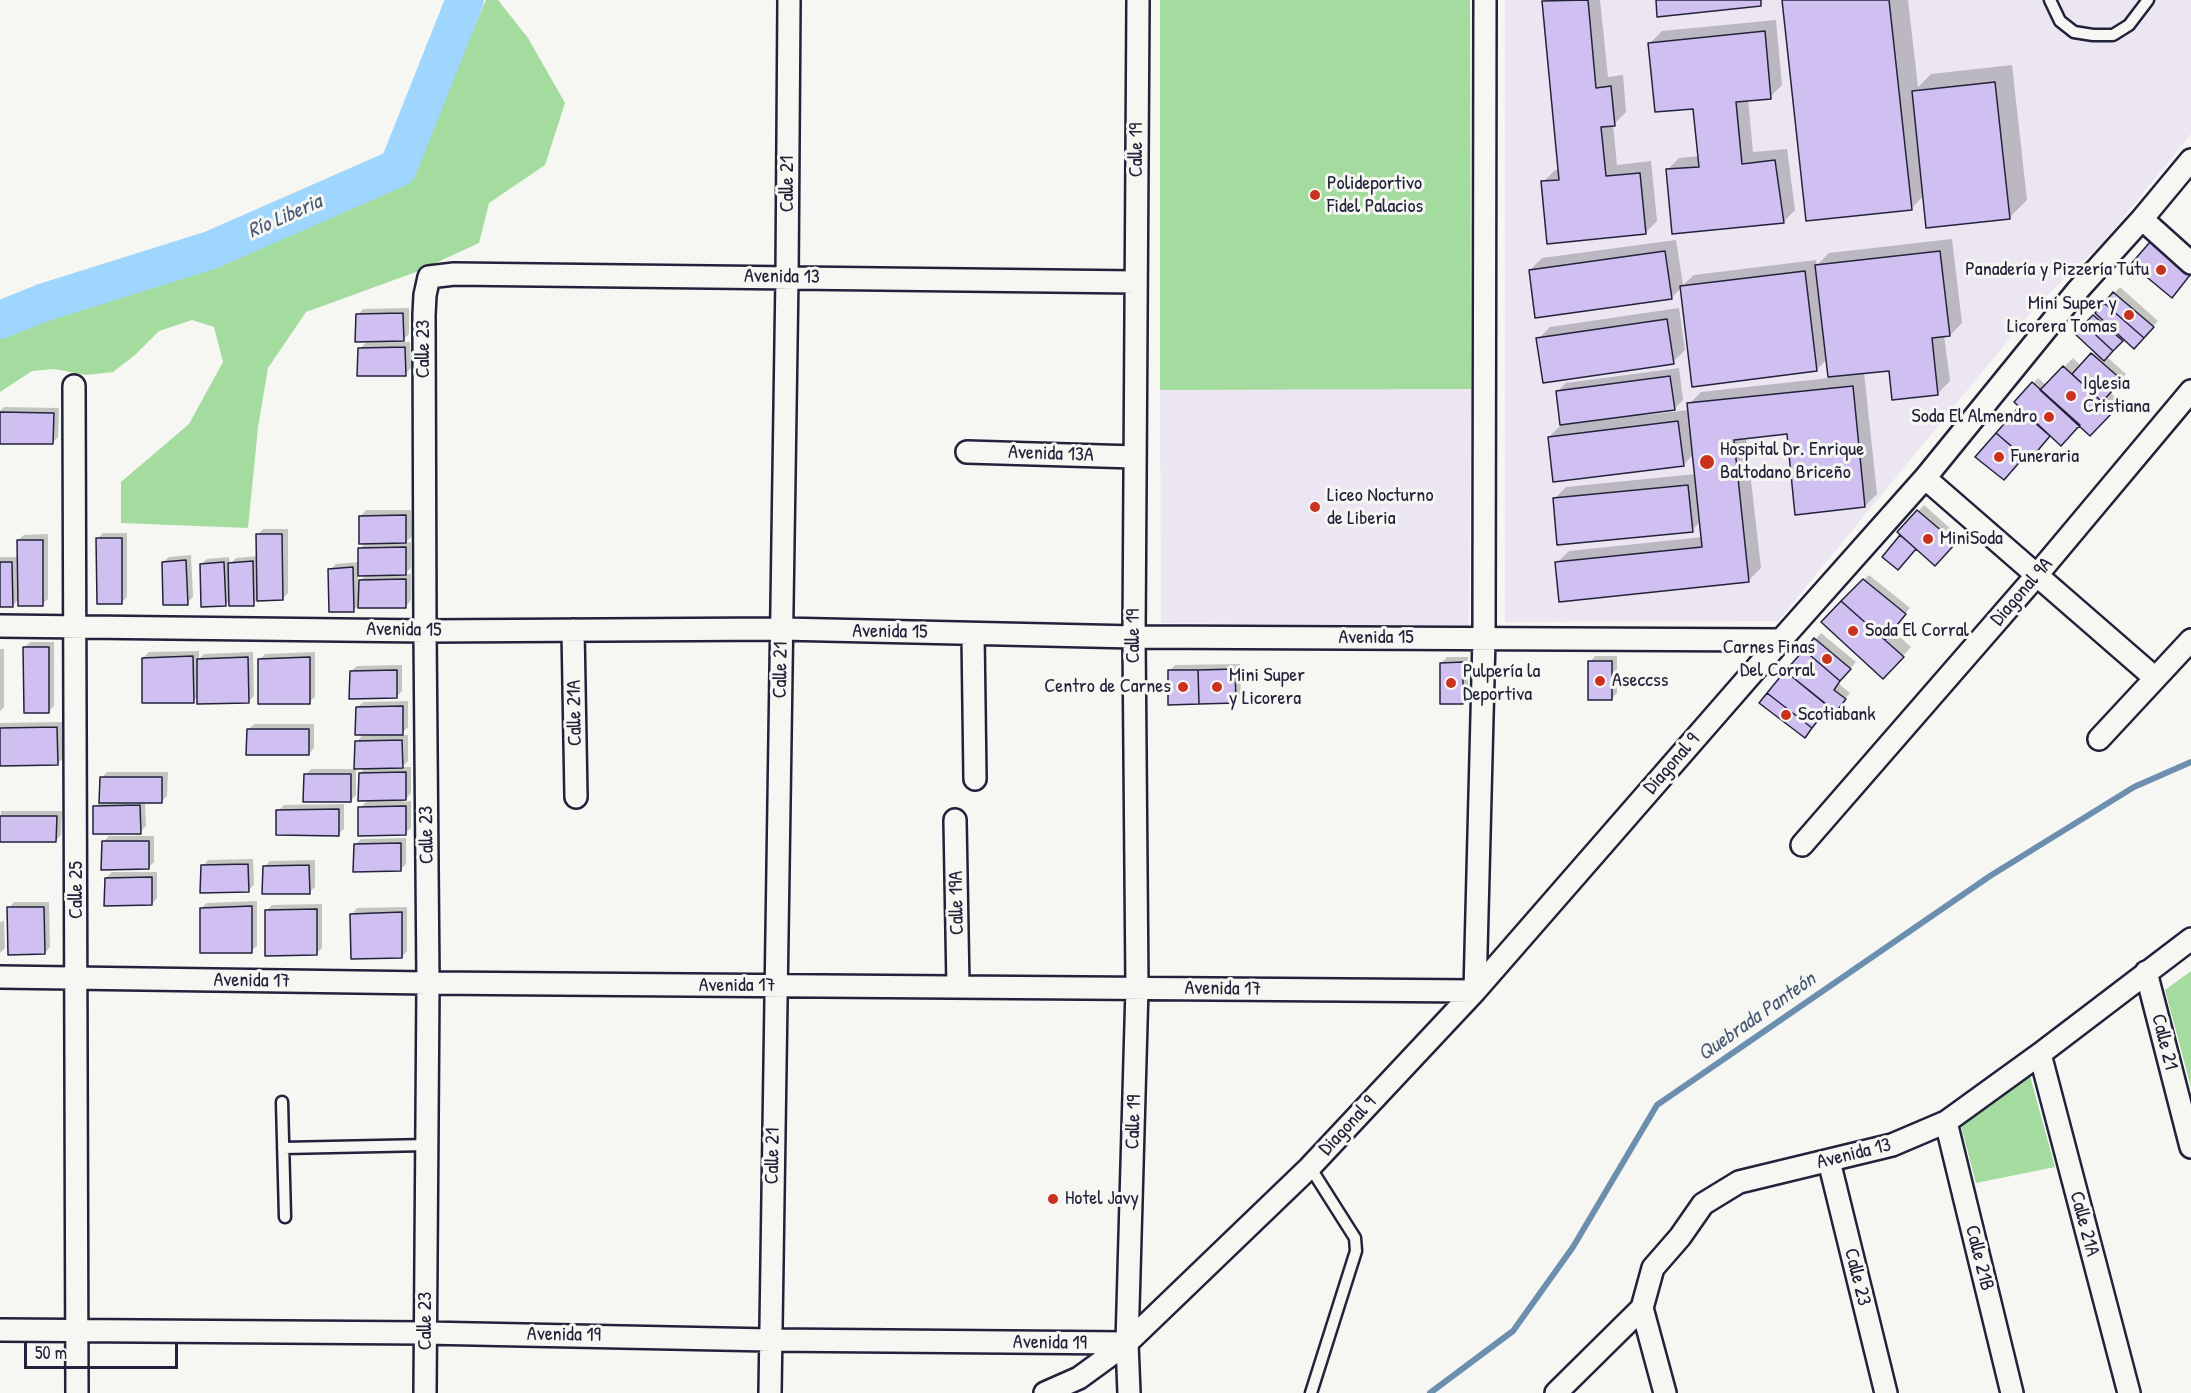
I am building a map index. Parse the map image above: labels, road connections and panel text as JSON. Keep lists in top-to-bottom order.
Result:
{
  "streets": {
    "street": [
      "Calle 19",
      "Calle 21",
      "Avenida 13",
      "Calle 23",
      "Avenida 13A",
      "Diagonal 9A",
      "Avenida 15",
      "Calle 21A",
      "Diagonal 9",
      "Calle 25",
      "Calle 19A",
      "Avenida 17",
      "Calle 21B",
      "Avenida 19"
    ]
  },
  "crossings": [
    ["Calle 19", "Avenida 13"],
    ["Calle 19", "Avenida 13A"],
    ["Calle 19", "Avenida 15"],
    ["Calle 19", "Diagonal 9"],
    ["Calle 19", "Avenida 17"],
    ["Calle 19", "Avenida 19"],
    ["Calle 21", "Avenida 13"],
    ["Calle 21", "Avenida 15"],
    ["Calle 21", "Avenida 17"],
    ["Calle 21", "Avenida 19"],
    ["Avenida 13", "Calle 23"],
    ["Avenida 13", "Calle 21A"],
    ["Avenida 13", "Calle 21B"],
    ["Calle 23", "Avenida 15"],
    ["Calle 23", "Avenida 17"],
    ["Calle 23", "Avenida 19"],
    ["Avenida 15", "Calle 21A"],
    ["Avenida 15", "Diagonal 9"],
    ["Avenida 15", "Calle 25"],
    ["Diagonal 9", "Avenida 17"],
    ["Diagonal 9", "Avenida 19"],
    ["Calle 25", "Avenida 17"],
    ["Calle 25", "Avenida 19"],
    ["Calle 19A", "Avenida 17"]
  ],
  "water": ["Río Liberia", "Quebrada Panteón"],
  "places": [
    "Polideportivo Fidel Palacios",
    "Panadería y Pizzería Tutu",
    "Mini Super y Licorera Tomas",
    "Iglesia Cristiana",
    "Soda El Almendro",
    "Funeraria",
    "Hospital Dr. Enrique Baltodano Briceño",
    "Liceo Nocturno de Liberia",
    "MiniSoda",
    "Soda El Corral",
    "Carnes Finas Del Corral",
    "Aseccss",
    "Pulpería la Deportiva",
    "Centro de Carnes",
    "Mini Super y Licorera",
    "Scotiabank",
    "Hotel Javy"
  ],
  "scale_bar": "50 m"
}
